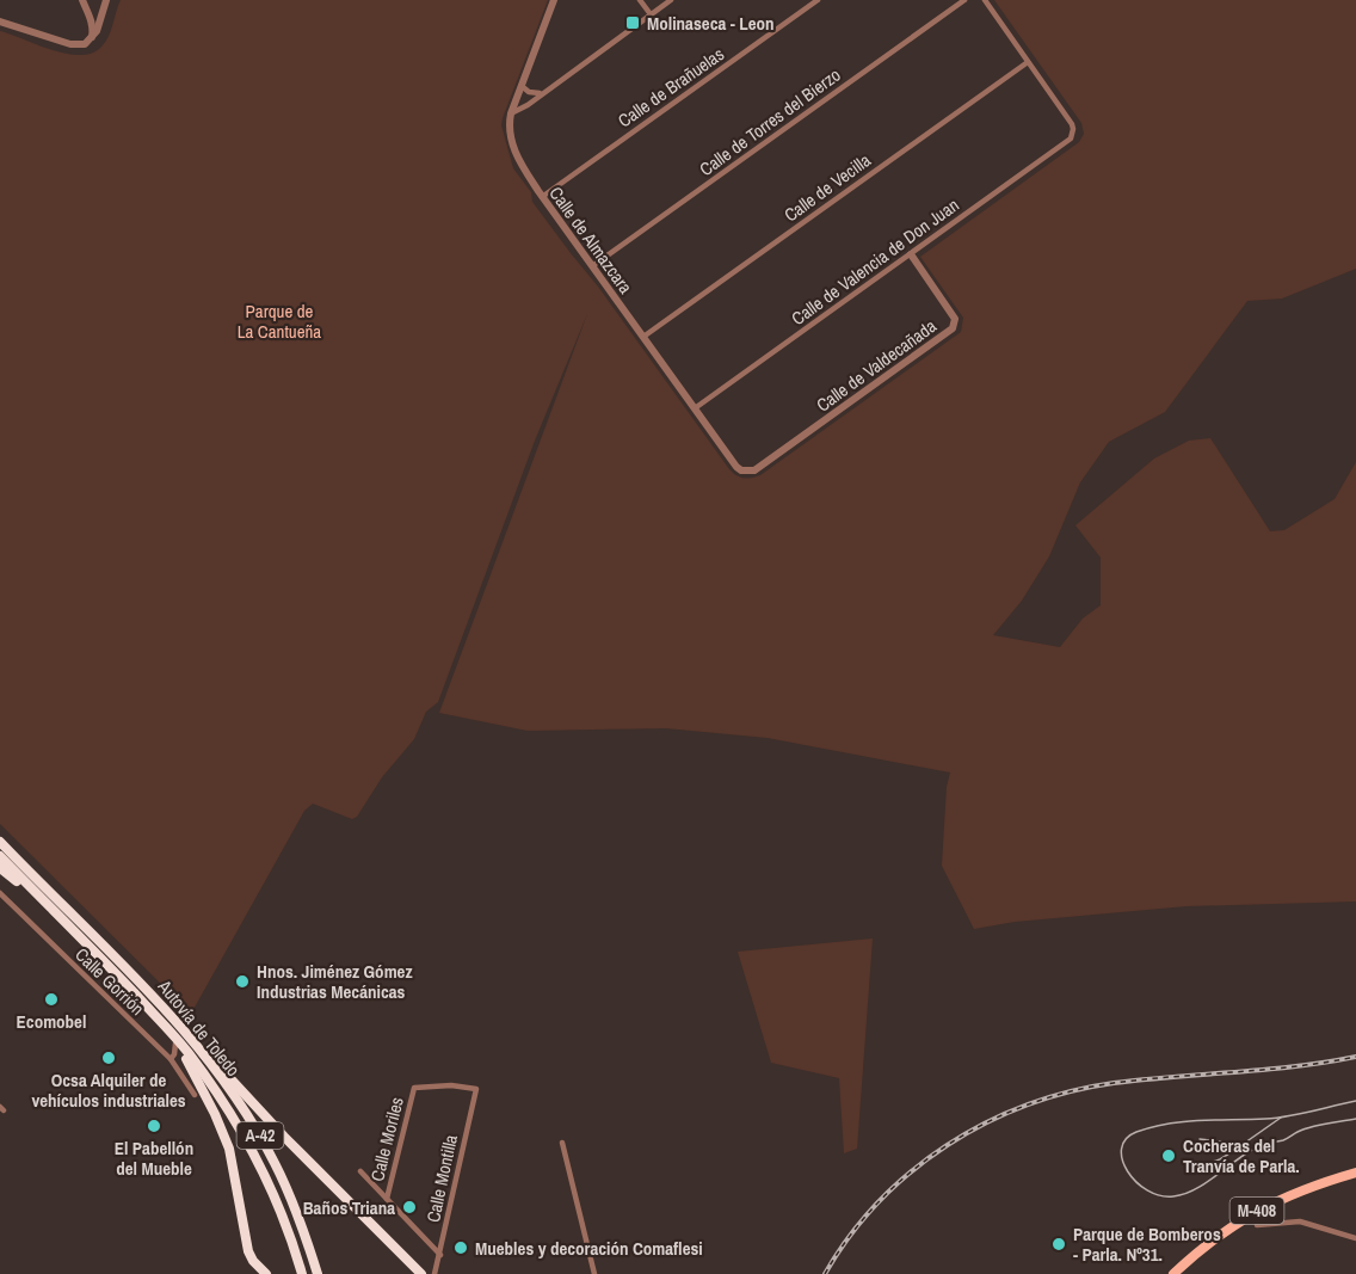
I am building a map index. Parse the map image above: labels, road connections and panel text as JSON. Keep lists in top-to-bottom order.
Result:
{
  "streets": {
    "highway": ["Autovía de Toledo", "A-42"],
    "main road": ["M-408"],
    "street": [
      "Calle de Brañuelas",
      "Calle de Torres del Bierzo",
      "Calle de Vecilla",
      "Calle de Almazcara",
      "Calle de Valencia de Don Juan",
      "Calle de Valdecañada",
      "Calle Gorrión",
      "Calle Moriles",
      "Calle Montilla"
    ]
  },
  "crossings": [
    ["Calle de Brañuelas", "Calle de Almazcara"],
    ["Calle de Torres del Bierzo", "Calle de Almazcara"],
    ["Calle de Vecilla", "Calle de Almazcara"],
    ["Calle de Vecilla", "Calle de Valencia de Don Juan"],
    ["Calle de Almazcara", "Calle de Valencia de Don Juan"],
    ["Calle de Almazcara", "Calle de Valdecañada"],
    ["Calle de Valencia de Don Juan", "Calle de Valdecañada"],
    ["Calle Moriles", "Calle Montilla"]
  ],
  "parks": ["Parque de La Cantueña"],
  "places": {
    "transit": ["Molinaseca - Leon"],
    "other": [
      "Hnos. Jiménez Gómez Industrias Mecánicas",
      "Ecomobel",
      "Ocsa Alquiler de vehículos industriales",
      "El Pabellón del Mueble",
      "Cocheras del Tranvía de Parla.",
      "Baños Triana",
      "Parque de Bomberos - Parla. Nº31.",
      "Muebles y decoración Comaflesi"
    ]
  }
}
